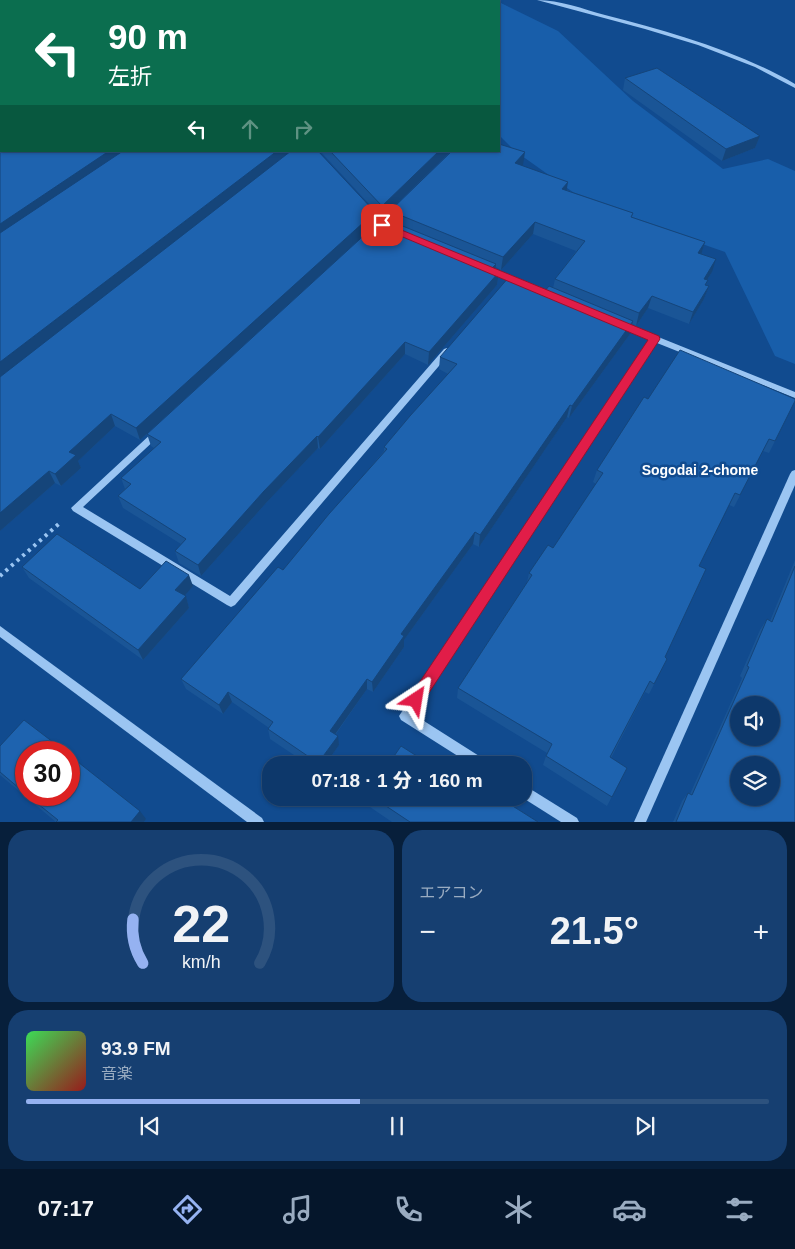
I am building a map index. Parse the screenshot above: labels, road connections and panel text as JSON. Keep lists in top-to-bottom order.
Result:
{
  "districts": ["Sogodai 2-chome"],
  "page": {
    "turn": ["90 m", "左折"],
    "limit": "30",
    "trip": "07:18 · 1 分 · 160 m",
    "tile": "エアコン",
    "heat": ["−", "21.5°", "+"],
    "song": ["93.9 FM", "音楽"],
    "tabs": "07:17",
    "gauge": ["22", "km/h"]
  }
}
